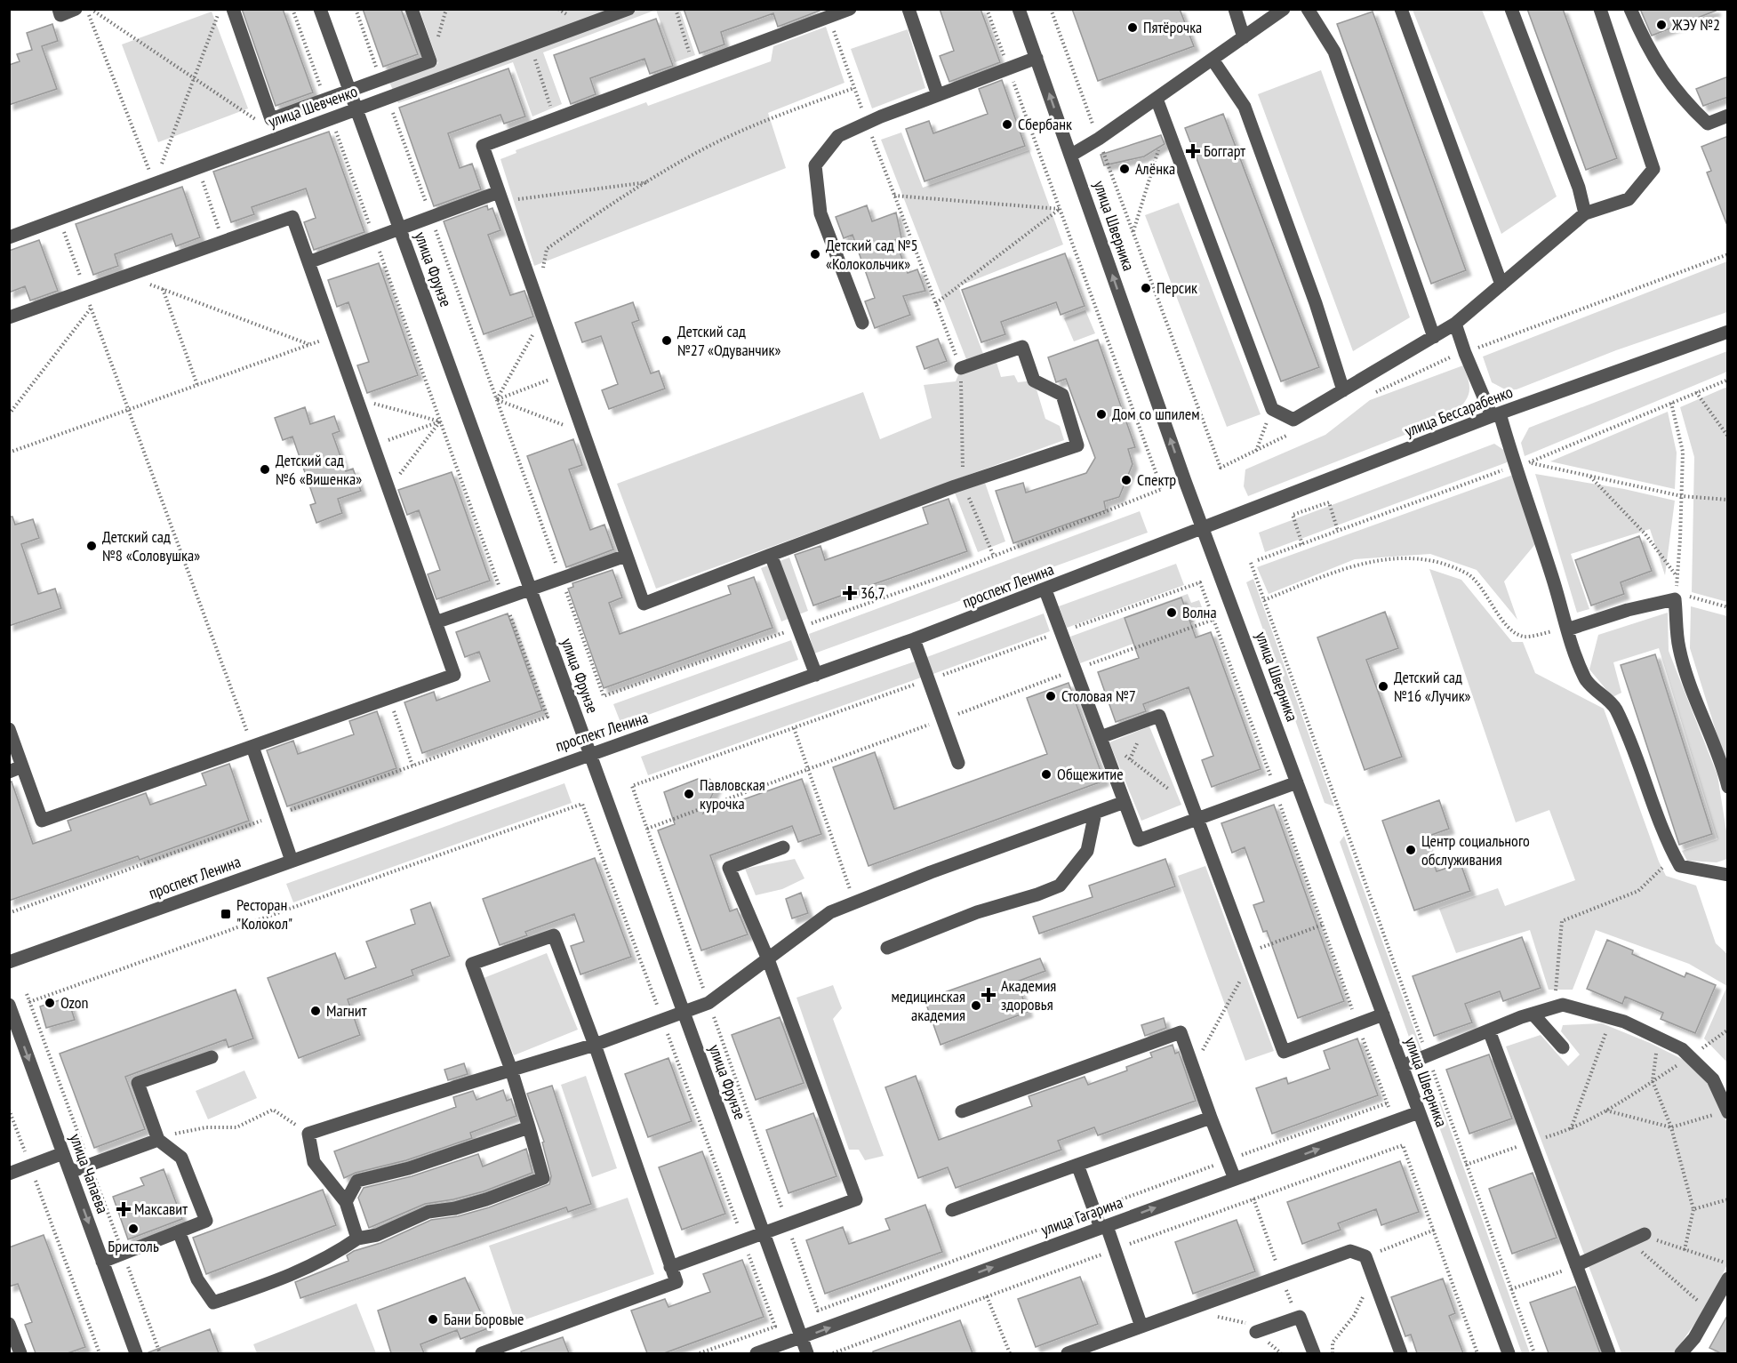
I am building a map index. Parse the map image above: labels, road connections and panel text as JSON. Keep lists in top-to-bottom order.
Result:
{
  "streets": {
    "street": [
      "улица Шевченко",
      "улица Шверника",
      "улица Фрунзе",
      "улица Бессарабенко",
      "проспект Ленина",
      "улица Чапаева",
      "улица Гагарина"
    ]
  },
  "crossings": [
    ["улица Шевченко", "улица Фрунзе"],
    ["улица Шверника", "улица Бессарабенко"],
    ["улица Шверника", "проспект Ленина"],
    ["улица Шверника", "улица Гагарина"],
    ["улица Фрунзе", "проспект Ленина"],
    ["улица Фрунзе", "улица Гагарина"],
    ["улица Бессарабенко", "проспект Ленина"]
  ],
  "one_way": ["улица Чапаева"],
  "places": {
    "other": [
      "ЖЭУ №2",
      "Пятёрочка",
      "Сбербанк",
      "Алёнка",
      "Детский сад №5 «Колокольчик»",
      "Персик",
      "Детский сад №27 «Одуванчик»",
      "Дом со шпилем",
      "Детский сад №6 «Вишенка»",
      "Спектр",
      "Детский сад №8 «Соловушка»",
      "Волна",
      "Детский сад №16 «Лучик»",
      "Столовая №7",
      "Общежитие",
      "Павловская курочка",
      "Центр социального обслуживания",
      "Ozon",
      "медицинская академия",
      "Магнит",
      "Бристоль",
      "Бани Боровые"
    ],
    "health": [
      "Боггарт",
      "36,7",
      "Академия здоровья",
      "Максавит"
    ],
    "transit": ["Ресторан \"Колокол\""]
  }
}
